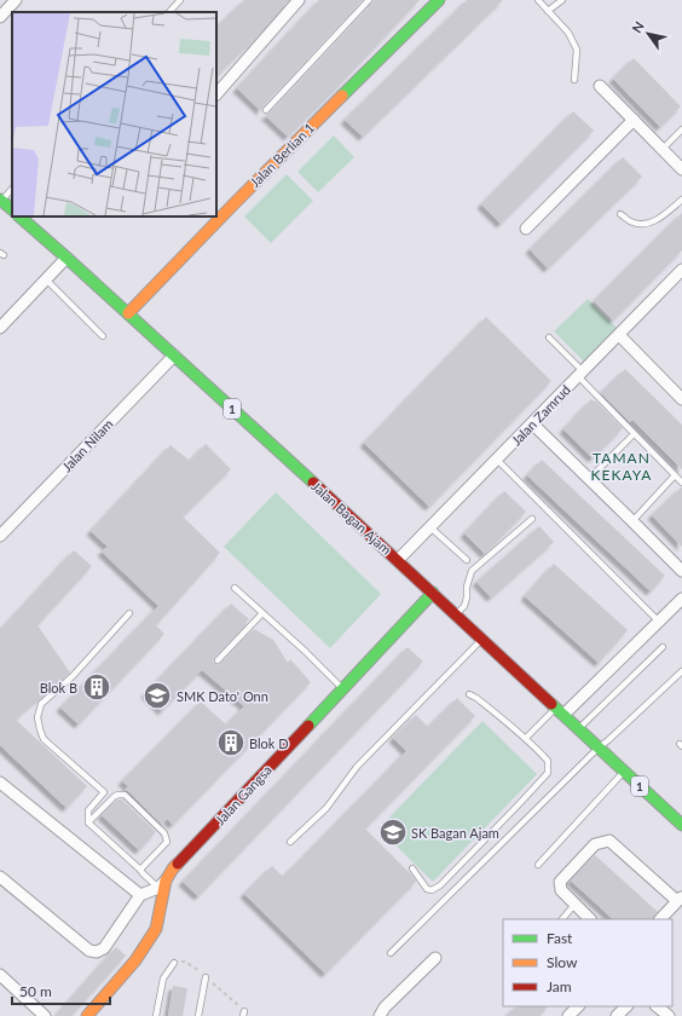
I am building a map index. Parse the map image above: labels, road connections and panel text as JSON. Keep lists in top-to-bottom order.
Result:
{
  "streets": {
    "street": [
      "Jalan Berlian 1",
      "1",
      "Jalan Zamrud",
      "Jalan Nilam",
      "Jalan Bagan Ajam",
      "Jalan Gangsa"
    ]
  },
  "crossings": [
    ["Jalan Berlian 1", "Jalan Bagan Ajam"],
    ["Jalan Zamrud", "Jalan Bagan Ajam"],
    ["Jalan Nilam", "Jalan Bagan Ajam"],
    ["Jalan Bagan Ajam", "Jalan Gangsa"]
  ],
  "districts": ["TAMAN KEKAYA"],
  "places": {
    "building": ["Blok B", "Blok D"],
    "school or university": ["SMK Dato' Onn", "SK Bagan Ajam"]
  },
  "legend": ["Fast", "Slow", "Jam"],
  "scale_bar": "50 m",
  "north": "top left"
}
